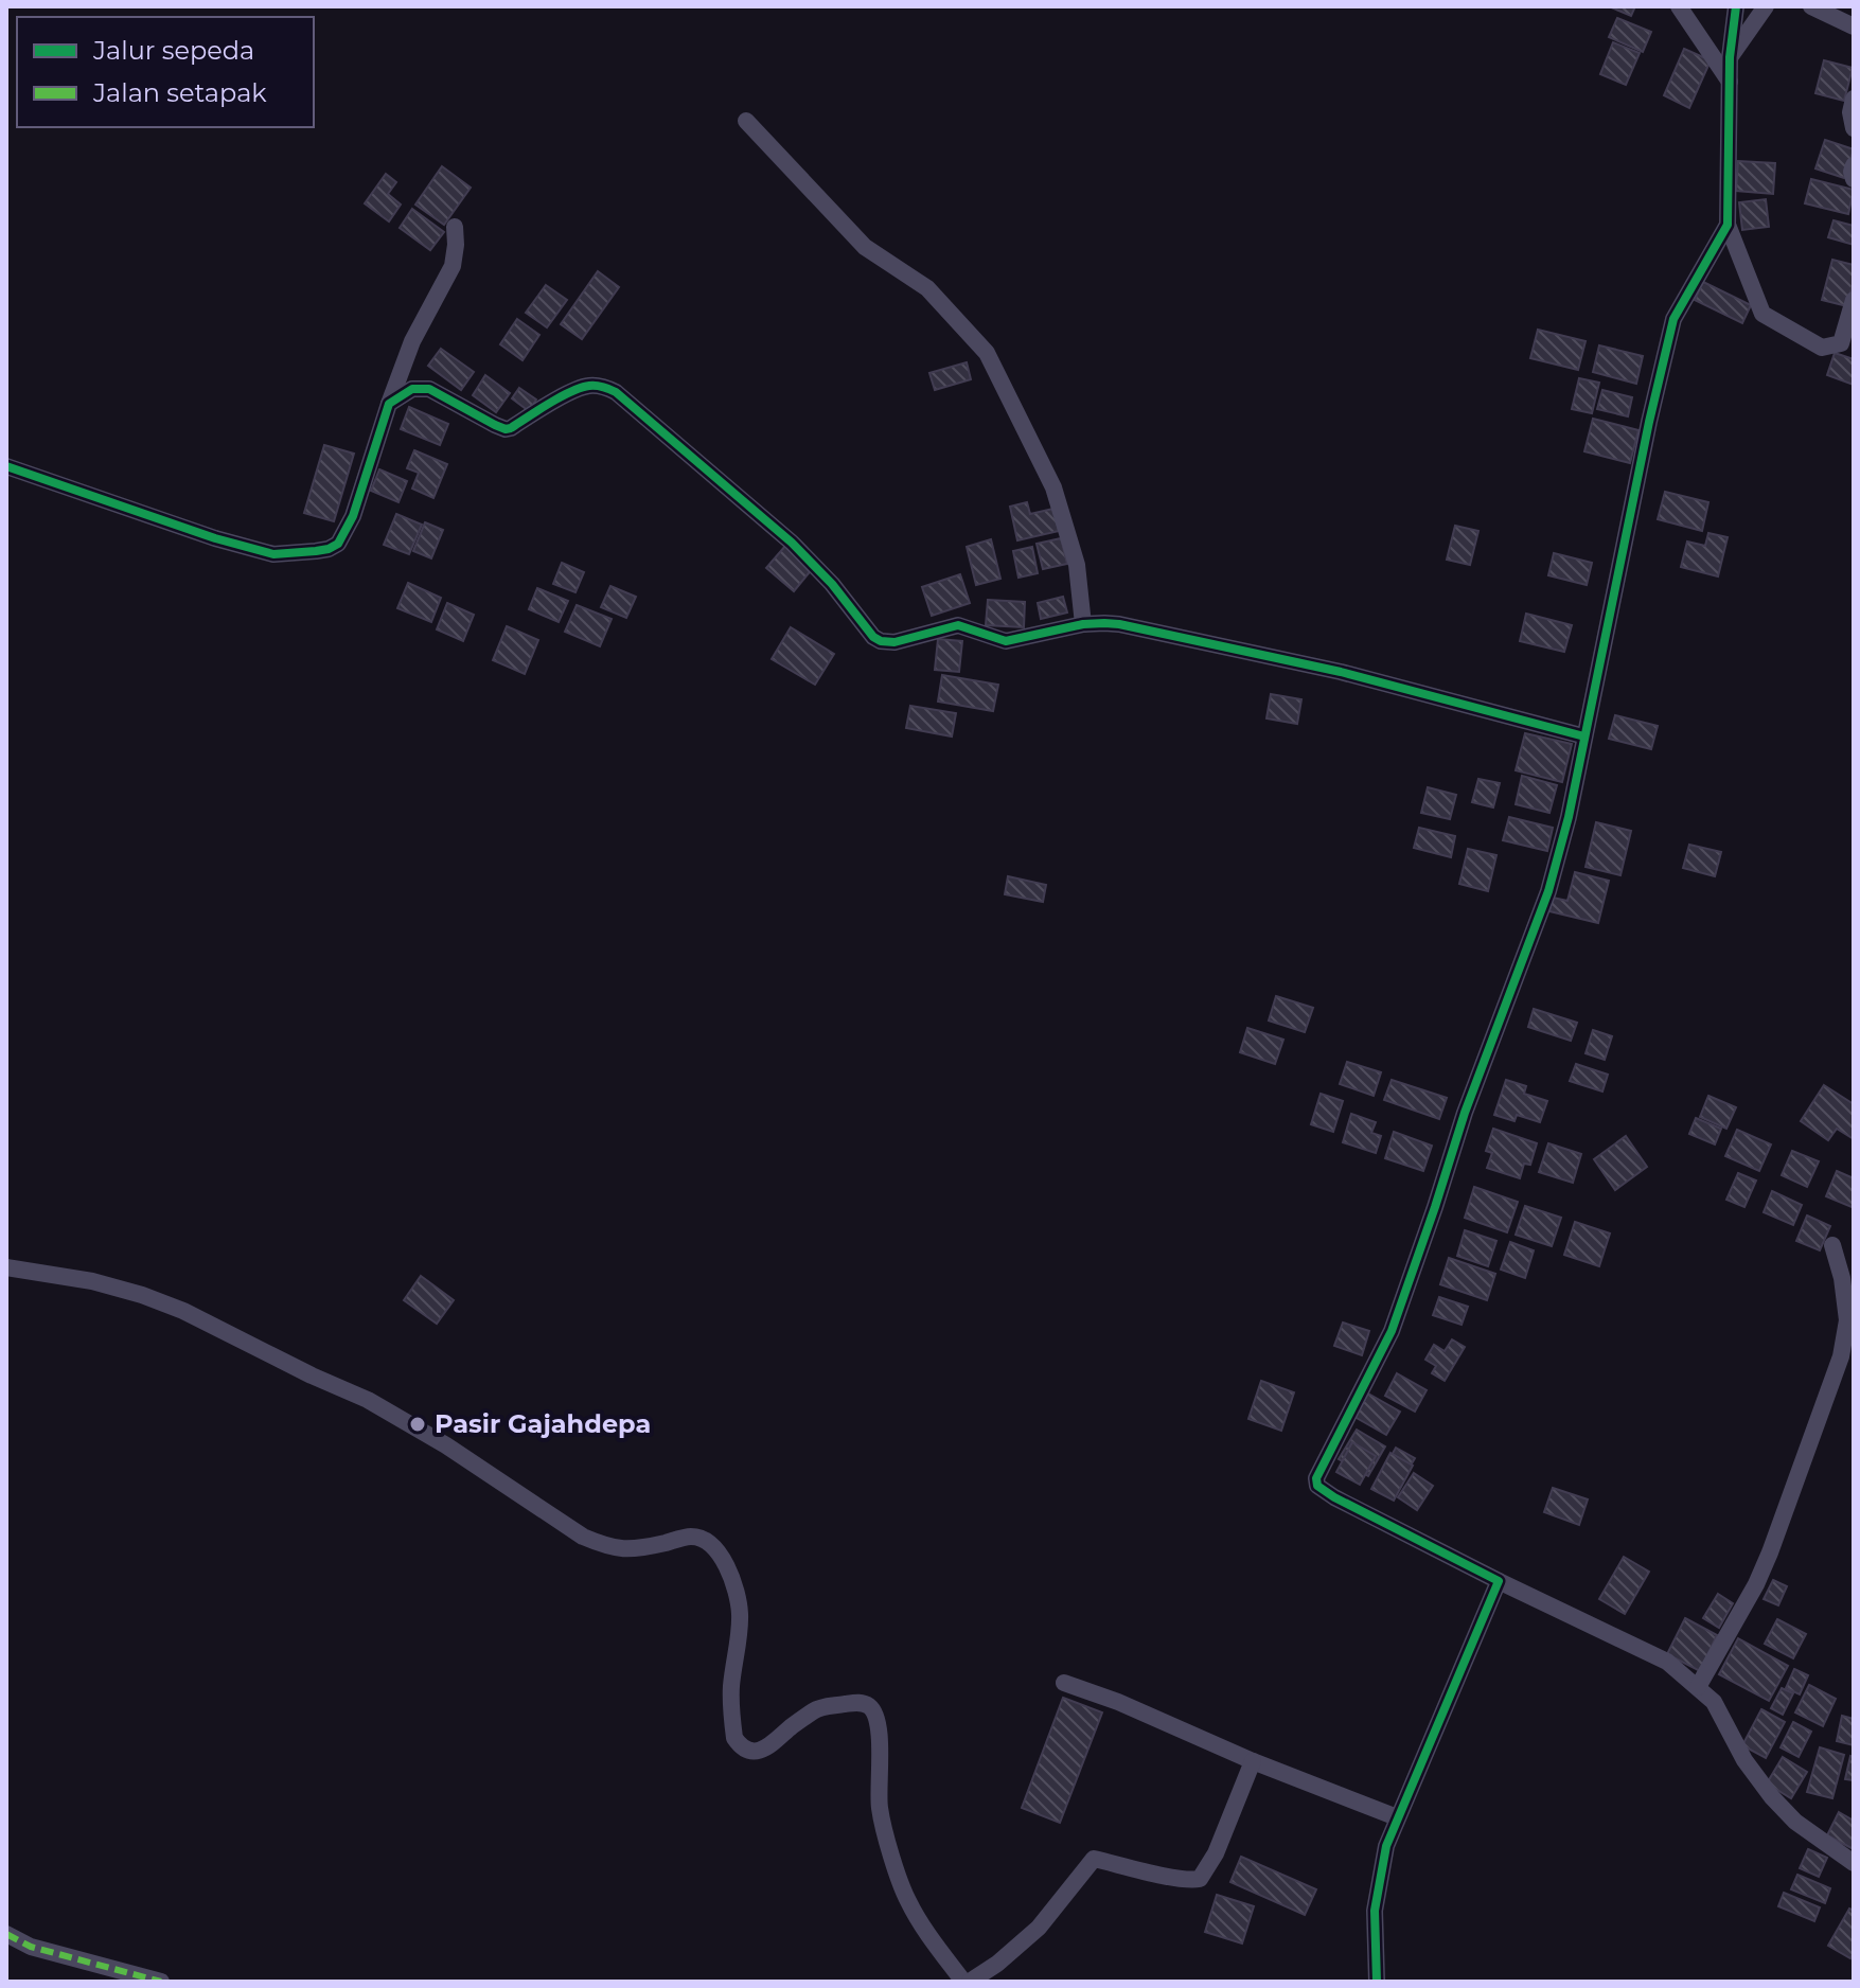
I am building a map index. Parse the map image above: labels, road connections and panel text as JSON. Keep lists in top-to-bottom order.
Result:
{
  "places": ["Pasir Gajahdepa"],
  "legend": ["Jalur sepeda", "Jalan setapak"]
}
